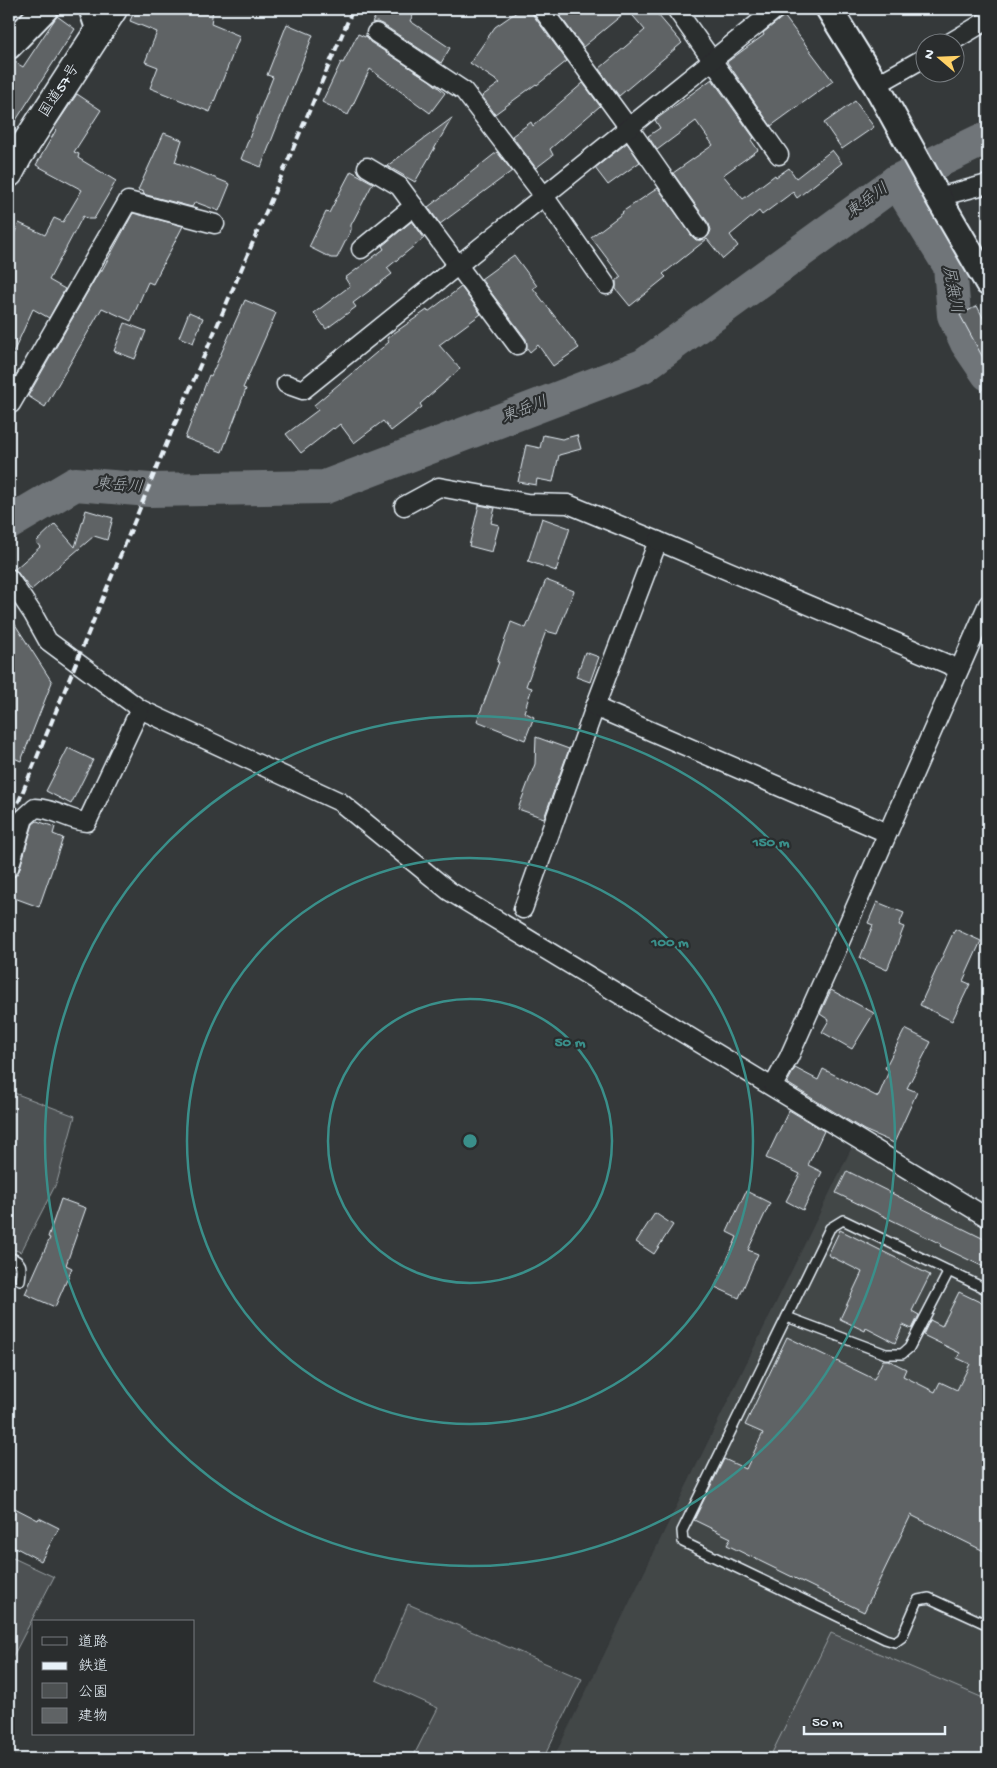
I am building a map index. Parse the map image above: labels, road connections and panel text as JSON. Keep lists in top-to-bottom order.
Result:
{
  "streets": {
    "highway": ["国道57号"]
  },
  "water": ["東岳川", "尻無川"],
  "legend": [
    "道路",
    "鉄道",
    "公園",
    "建物"
  ],
  "scale_bar": "50 m",
  "north": "left",
  "rings": ["150 m", "100 m", "50 m"]
}
